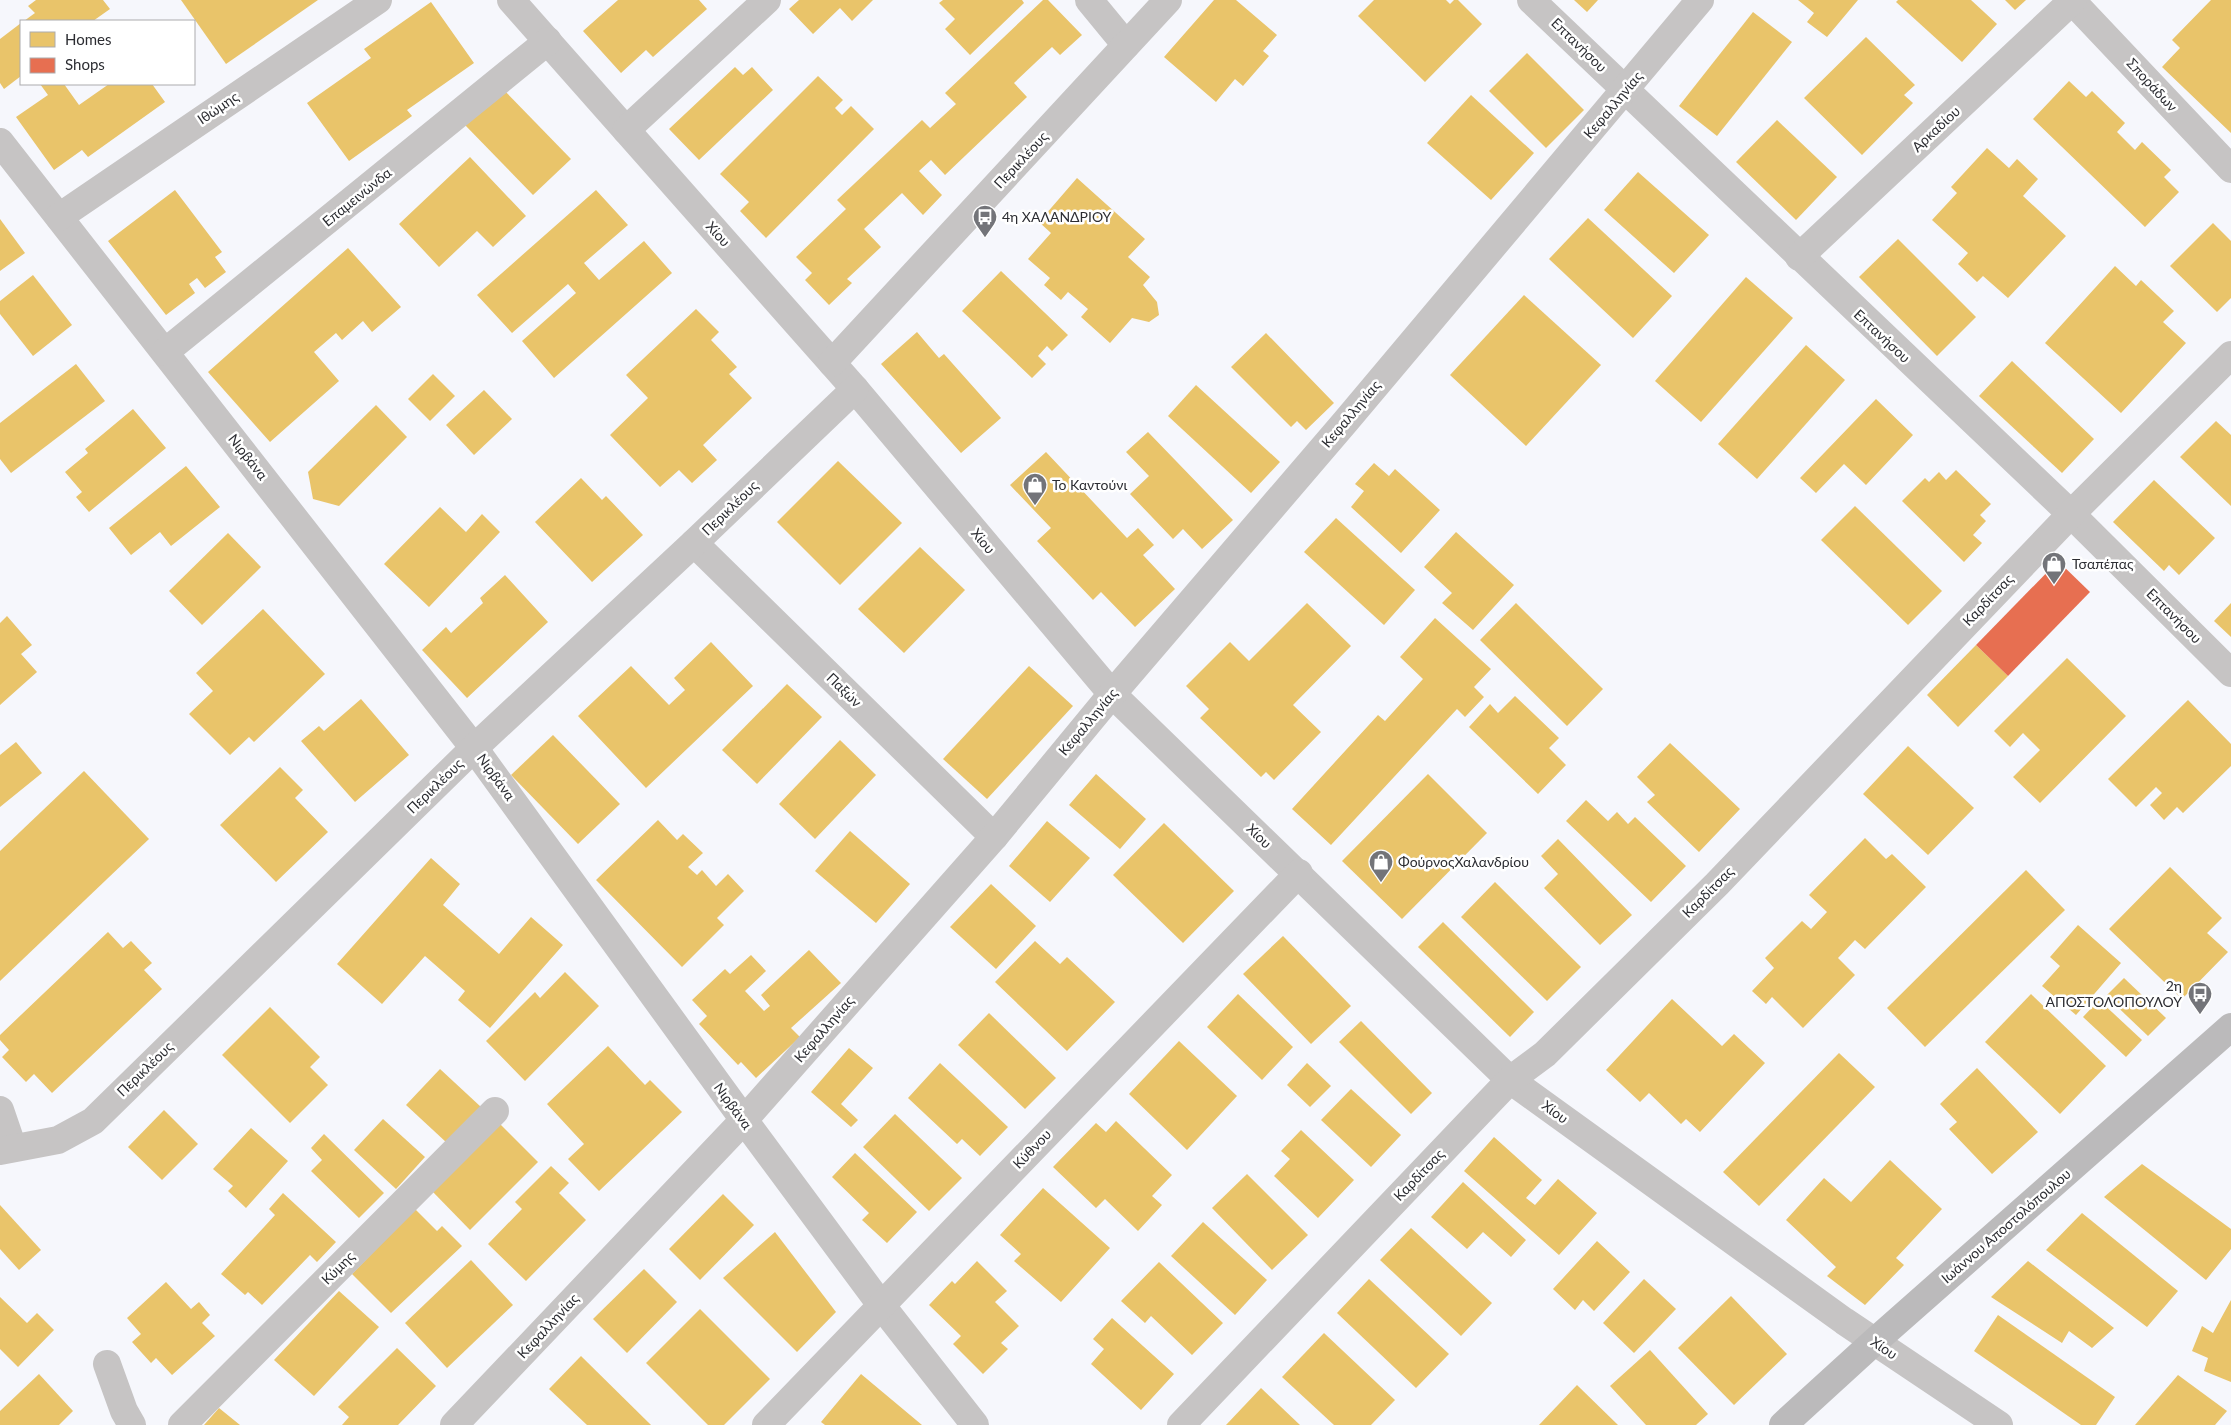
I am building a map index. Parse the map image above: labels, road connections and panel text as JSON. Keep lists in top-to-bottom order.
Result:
{
  "streets": {
    "street": [
      "Επτανήσου",
      "Σποράδων",
      "Κεφαλληνίας",
      "Ιθώμης",
      "Αρκαδίου",
      "Περικλέους",
      "Επαμεινώνδα",
      "Χίου",
      "Νιρβάνα",
      "Καρδίτσας",
      "Παξών",
      "Κύθνου",
      "Ιωάννου Αποστολόπουλου",
      "Κύμης"
    ]
  },
  "crossings": [
    ["Επτανήσου", "Κεφαλληνίας"],
    ["Επτανήσου", "Αρκαδίου"],
    ["Επτανήσου", "Καρδίτσας"],
    ["Σποράδων", "Αρκαδίου"],
    ["Κεφαλληνίας", "Χίου"],
    ["Κεφαλληνίας", "Νιρβάνα"],
    ["Κεφαλληνίας", "Παξών"],
    ["Ιθώμης", "Νιρβάνα"],
    ["Περικλέους", "Χίου"],
    ["Περικλέους", "Νιρβάνα"],
    ["Περικλέους", "Παξών"],
    ["Επαμεινώνδα", "Χίου"],
    ["Επαμεινώνδα", "Νιρβάνα"],
    ["Χίου", "Καρδίτσας"],
    ["Χίου", "Κύθνου"],
    ["Χίου", "Ιωάννου Αποστολόπουλου"],
    ["Νιρβάνα", "Κύθνου"]
  ],
  "places": {
    "bus stop": ["4η ΧΑΛΑΝΔΡΙΟΥ", "2η ΑΠΟΣΤΟΛΟΠΟΥΛΟΥ"],
    "shop": ["Το Καντούνι", "Τσαπέπας", "ΦούρνοςΧαλανδρίου"]
  },
  "legend": ["Homes", "Shops"]
}
